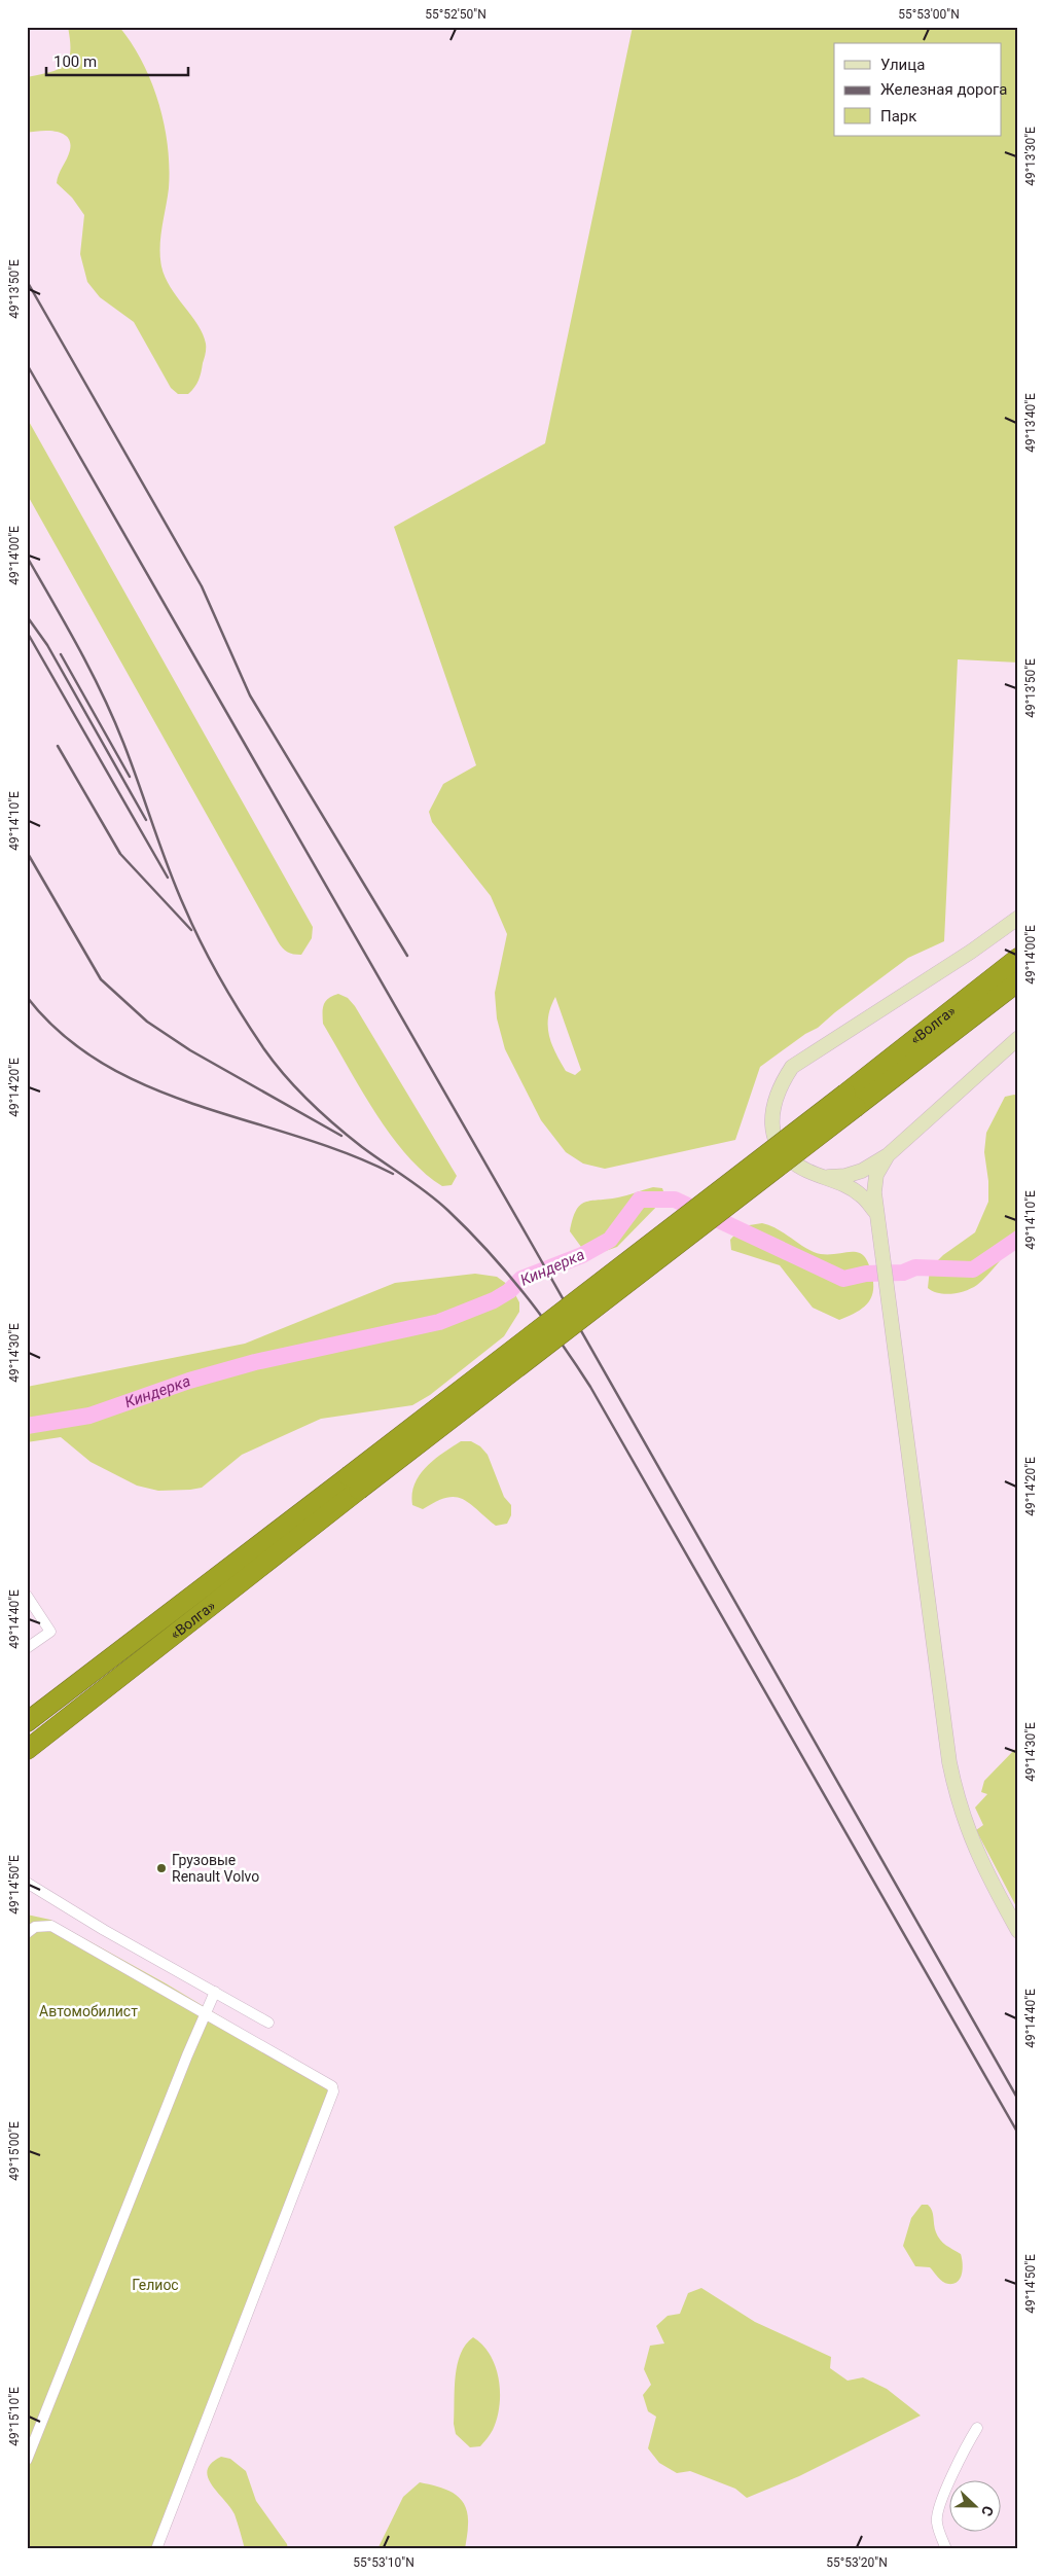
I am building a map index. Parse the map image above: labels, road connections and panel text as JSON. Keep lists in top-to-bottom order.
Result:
{
  "streets": {
    "highway": ["«Волга»"]
  },
  "water": ["Киндерка"],
  "parks": ["Автомобилист", "Гелиос"],
  "places": ["Грузовые Renault Volvo"],
  "legend": ["Улица", "Железная дорога", "Парк"],
  "scale_bar": "100 m",
  "north": "right",
  "coordinates": [
    "55°52'50\"N",
    "55°53'00\"N",
    "49°13'30\"E",
    "49°13'50\"E",
    "49°13'40\"E",
    "49°14'00\"E",
    "49°14'10\"E",
    "49°14'20\"E",
    "49°14'30\"E",
    "49°14'40\"E",
    "49°14'50\"E",
    "49°15'00\"E",
    "49°15'10\"E",
    "55°53'10\"N",
    "55°53'20\"N"
  ]
}
